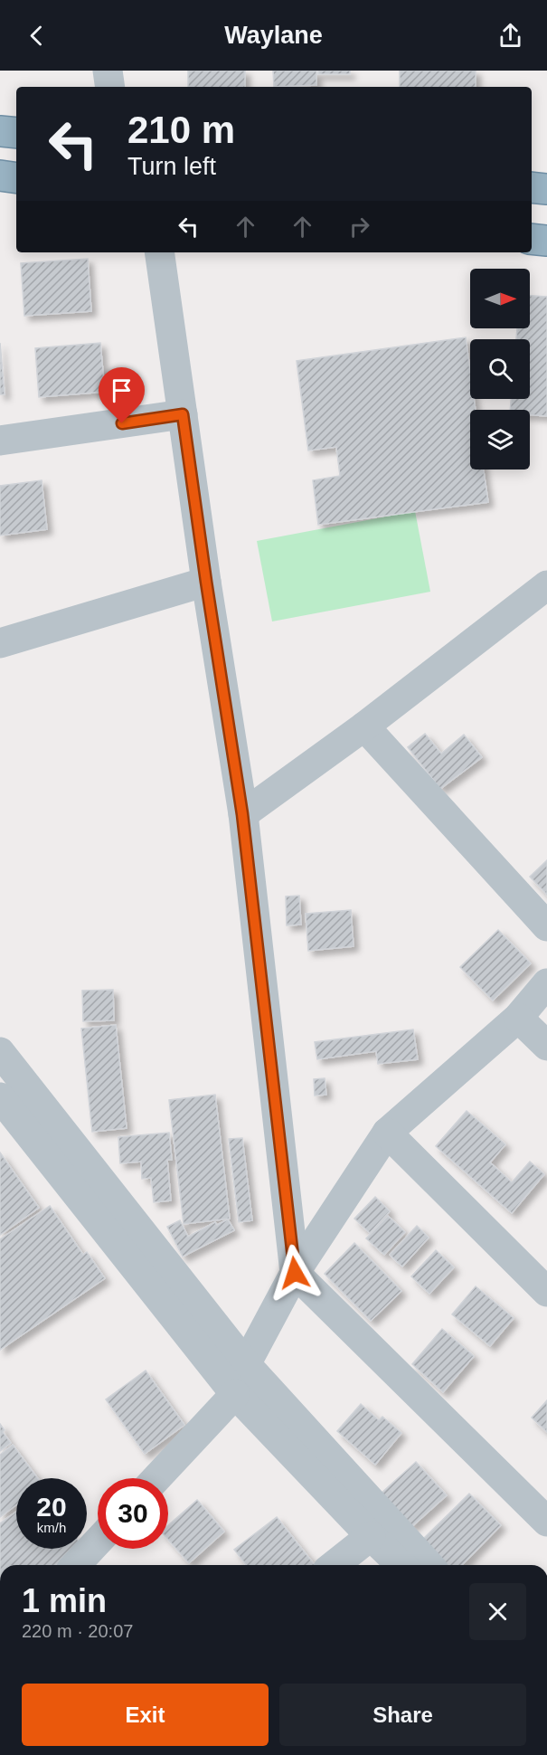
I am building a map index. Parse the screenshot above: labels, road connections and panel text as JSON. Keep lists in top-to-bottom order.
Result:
{
  "north": "right",
  "page": {
    "header": "Waylane",
    "turn": ["210 m", "Turn left"],
    "speed": "20 km/h",
    "limit": "30",
    "heading": ["1 min", "220 m · 20:07"],
    "buttons": ["Exit", "Share"]
  }
}
